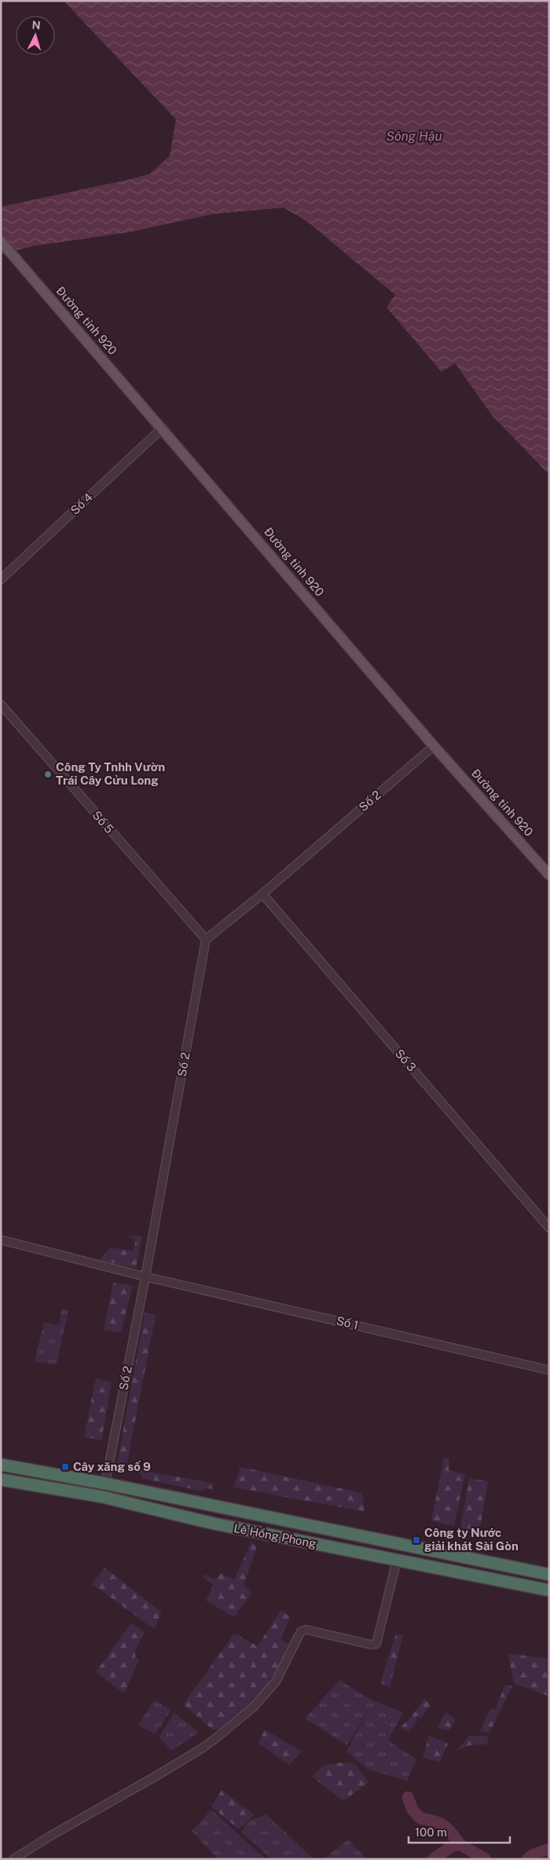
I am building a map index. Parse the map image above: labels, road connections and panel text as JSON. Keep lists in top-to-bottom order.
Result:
{
  "streets": {
    "highway": ["Lê Hồng Phong"],
    "main road": ["Đường tỉnh 920"],
    "street": [
      "Số 4",
      "Số 2",
      "Số 5",
      "Số 3",
      "Số 1"
    ]
  },
  "crossings": [
    ["Đường tỉnh 920", "Số 4"],
    ["Đường tỉnh 920", "Số 2"],
    ["Số 2", "Số 5"],
    ["Số 2", "Số 3"],
    ["Số 2", "Số 1"],
    ["Số 2", "Lê Hồng Phong"]
  ],
  "water": ["Sông Hậu"],
  "places": {
    "other": ["Công Ty Tnhh Vườn Trái Cây Cửu Long"],
    "transit": ["Cây xăng số 9", "Công ty Nước giải khát Sài Gòn"]
  },
  "scale_bar": "100 m",
  "north": "top"
}
